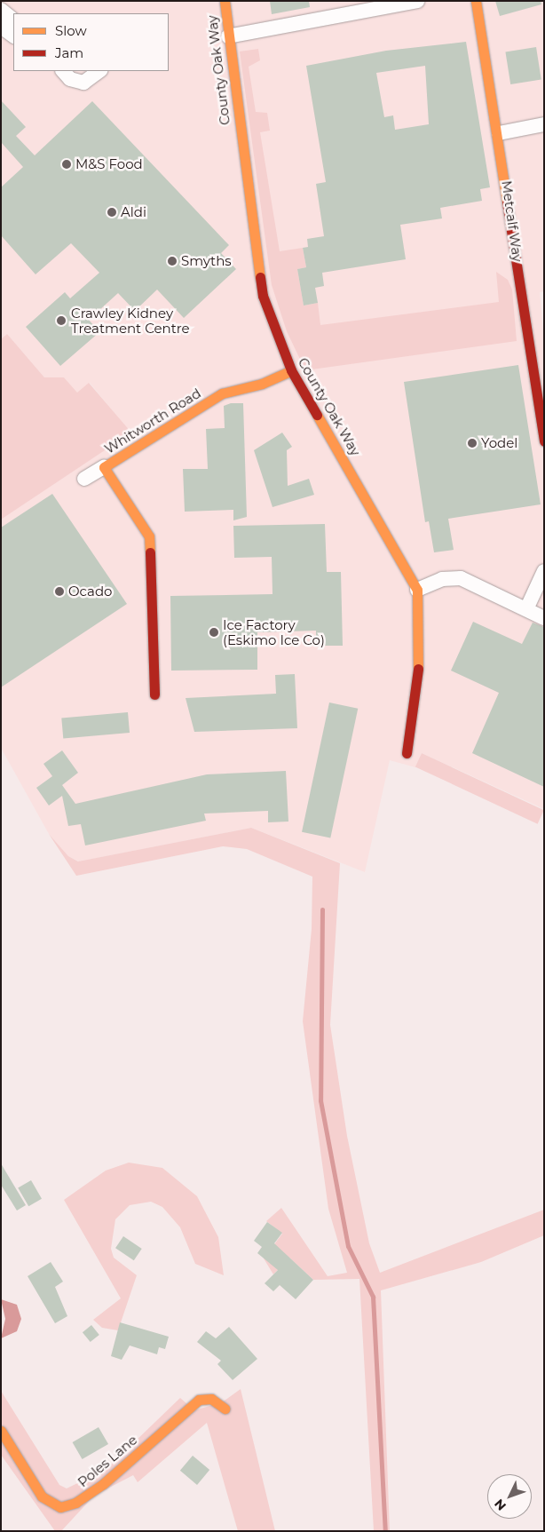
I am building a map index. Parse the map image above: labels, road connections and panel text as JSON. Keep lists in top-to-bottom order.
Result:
{
  "streets": {
    "street": [
      "County Oak Way",
      "Metcalf Way",
      "Whitworth Road",
      "Poles Lane"
    ]
  },
  "crossings": [
    ["County Oak Way", "Whitworth Road"]
  ],
  "places": [
    "M&S Food",
    "Aldi",
    "Smyths",
    "Crawley Kidney Treatment Centre",
    "Yodel",
    "Ocado",
    "Ice Factory (Eskimo Ice Co)"
  ],
  "legend": ["Slow", "Jam"],
  "north": "bottom left"
}
